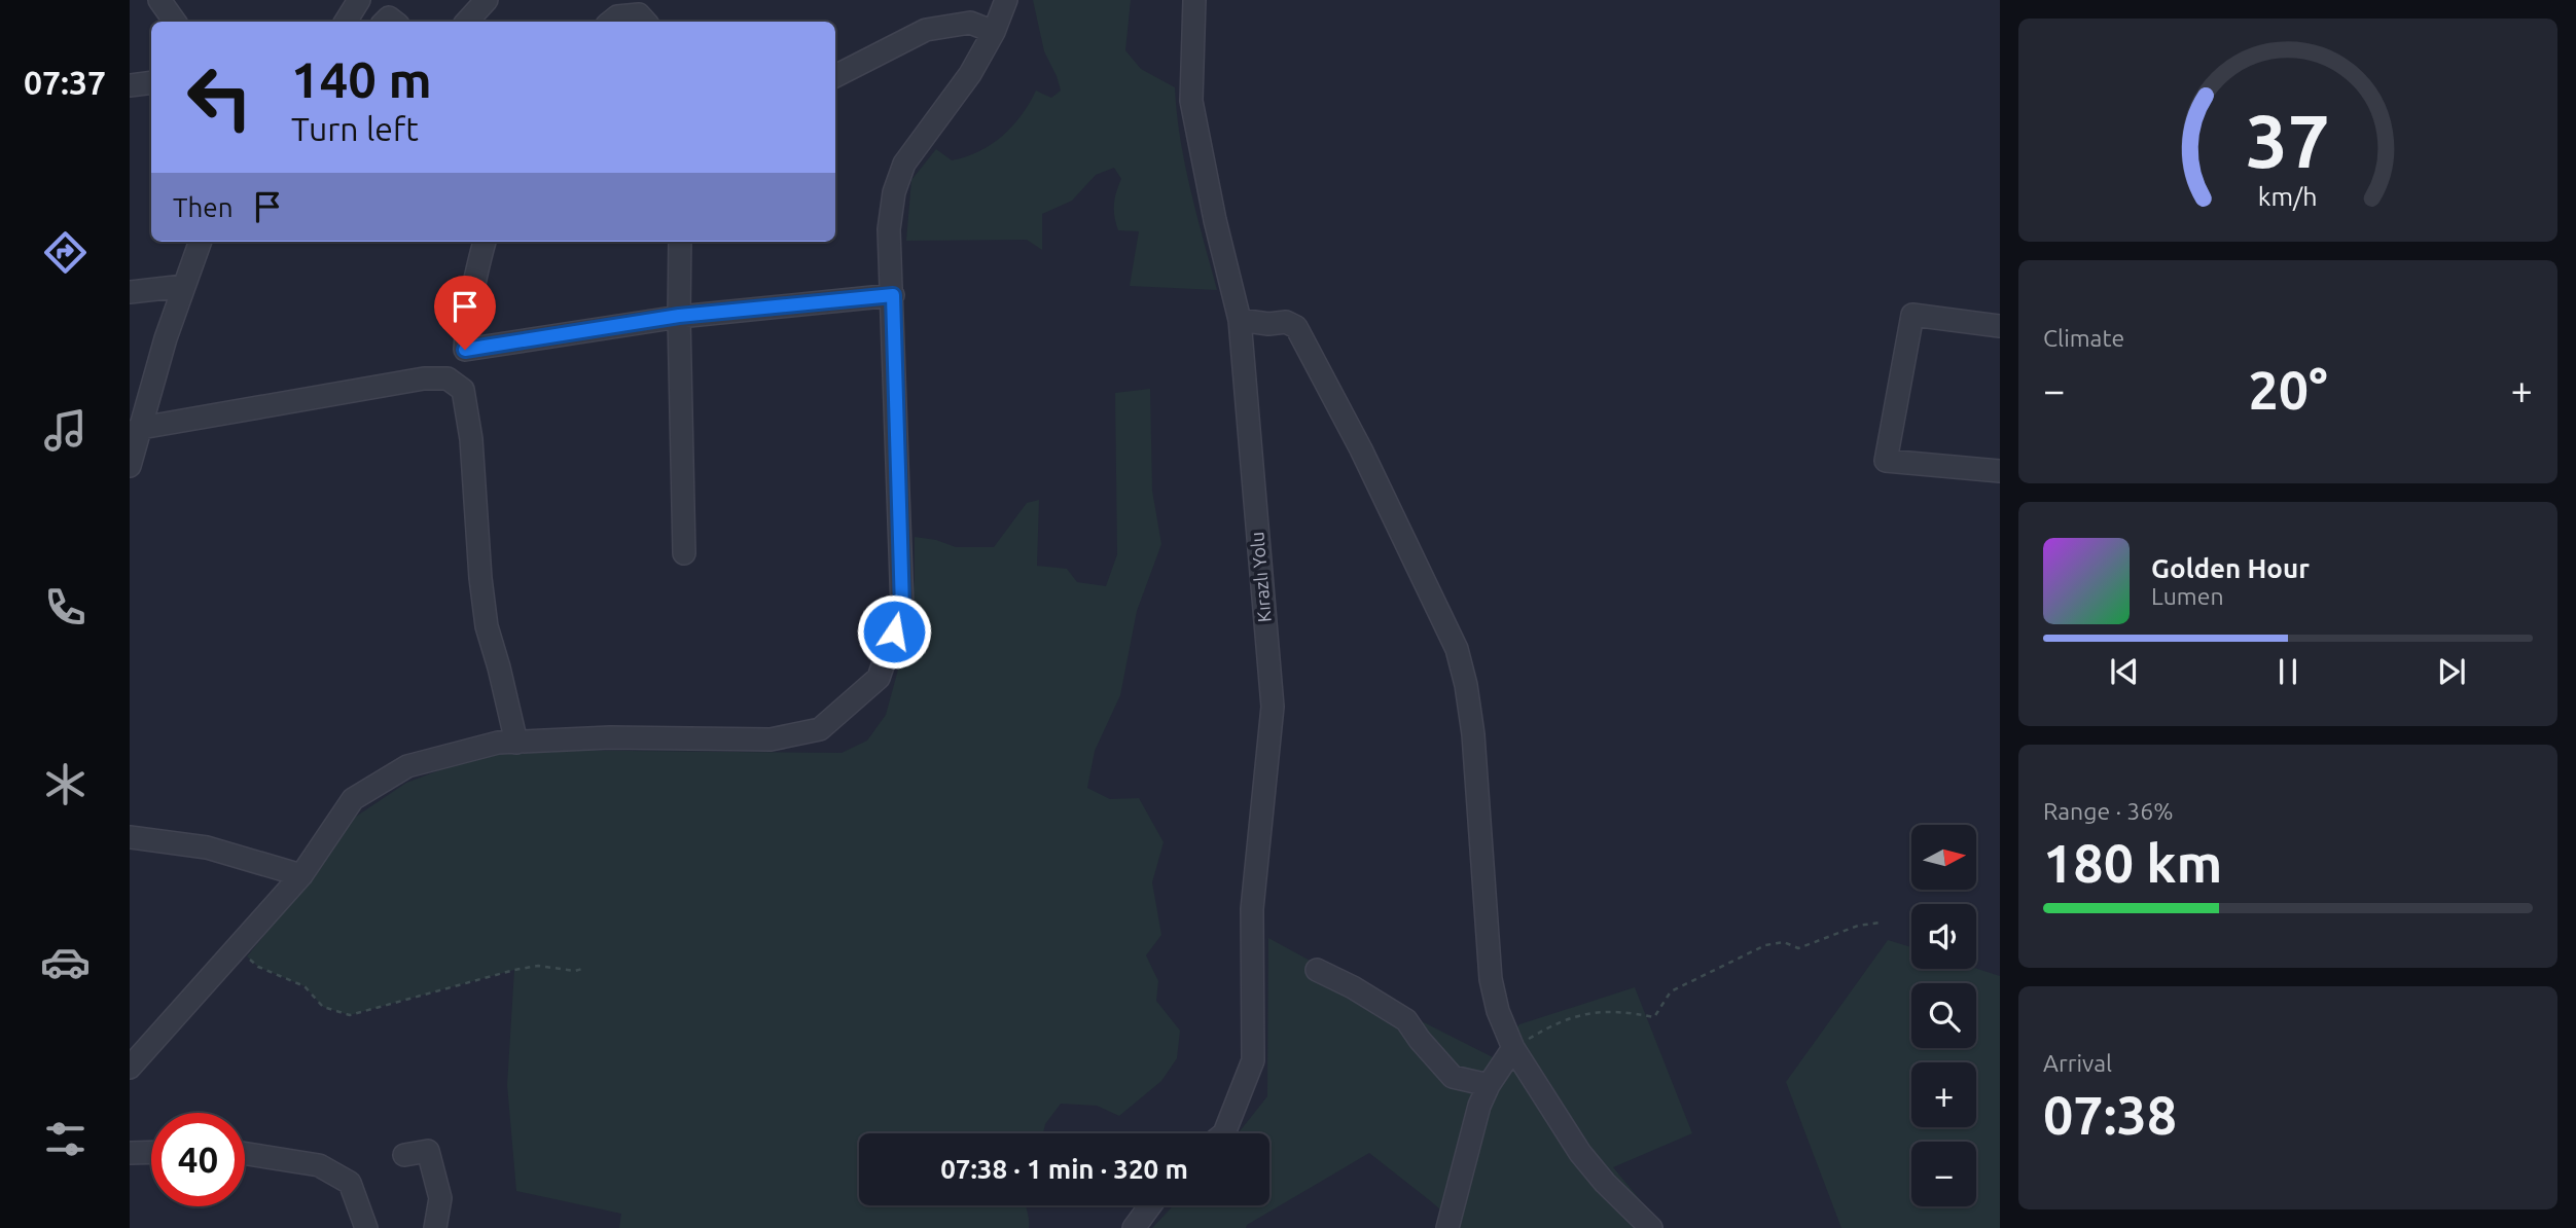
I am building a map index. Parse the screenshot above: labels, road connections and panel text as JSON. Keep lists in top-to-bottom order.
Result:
{
  "streets": {
    "street": ["Kırazlı Yolu"]
  },
  "north": "right",
  "page": {
    "tabs": "07:37",
    "turn": ["140 m", "Turn left"],
    "then": "Then",
    "tile": [
      "Climate",
      ["Range · 36%", "180 km"],
      ["Arrival", "07:38"]
    ],
    "heat": ["−", "20°", "+"],
    "song": ["Golden Hour", "Lumen"],
    "map_buttons": ["+", "−"],
    "limit": "40",
    "trip": "07:38 · 1 min · 320 m",
    "gauge": ["37", "km/h"]
  }
}
